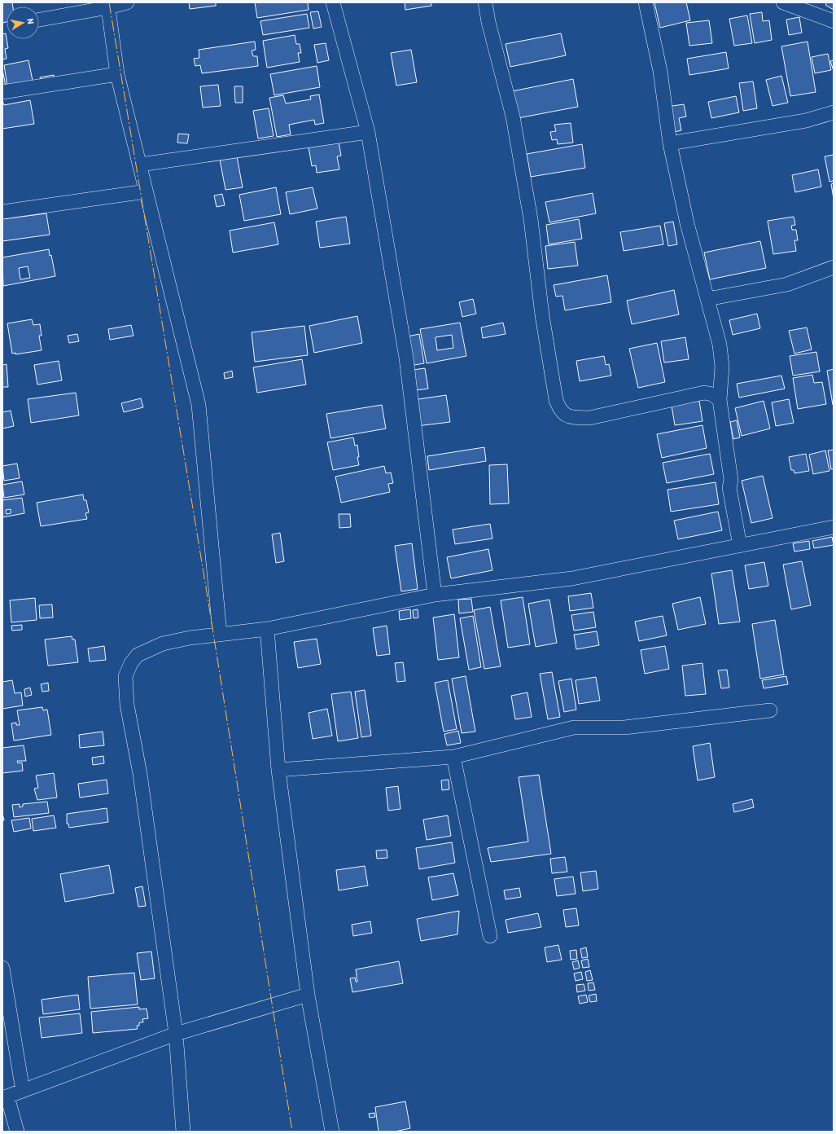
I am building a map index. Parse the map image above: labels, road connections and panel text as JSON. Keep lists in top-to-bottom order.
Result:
{
  "north": "right"
}
